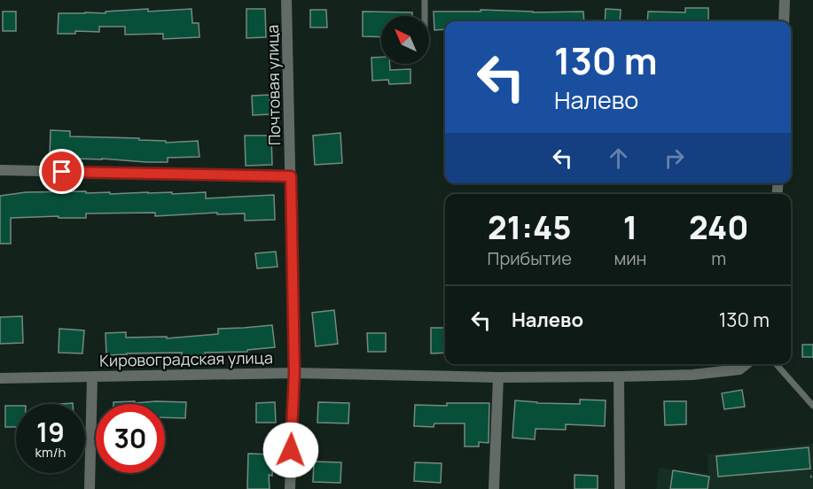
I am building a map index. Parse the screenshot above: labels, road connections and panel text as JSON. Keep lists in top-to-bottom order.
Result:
{
  "streets": {
    "street": ["Почтовая улица", "Кировоградская улица"]
  },
  "crossings": [
    ["Почтовая улица", "Кировоградская улица"]
  ],
  "north": "top left",
  "page": {
    "turn": ["130 m", "Налево"],
    "eta": [
      "21:45",
      "Прибытие",
      "1",
      "мин",
      "240",
      "m"
    ],
    "list": [
      {
        "name": "Налево",
        "value": "130 m"
      }
    ],
    "speed": "19 km/h",
    "limit": "30"
  }
}
